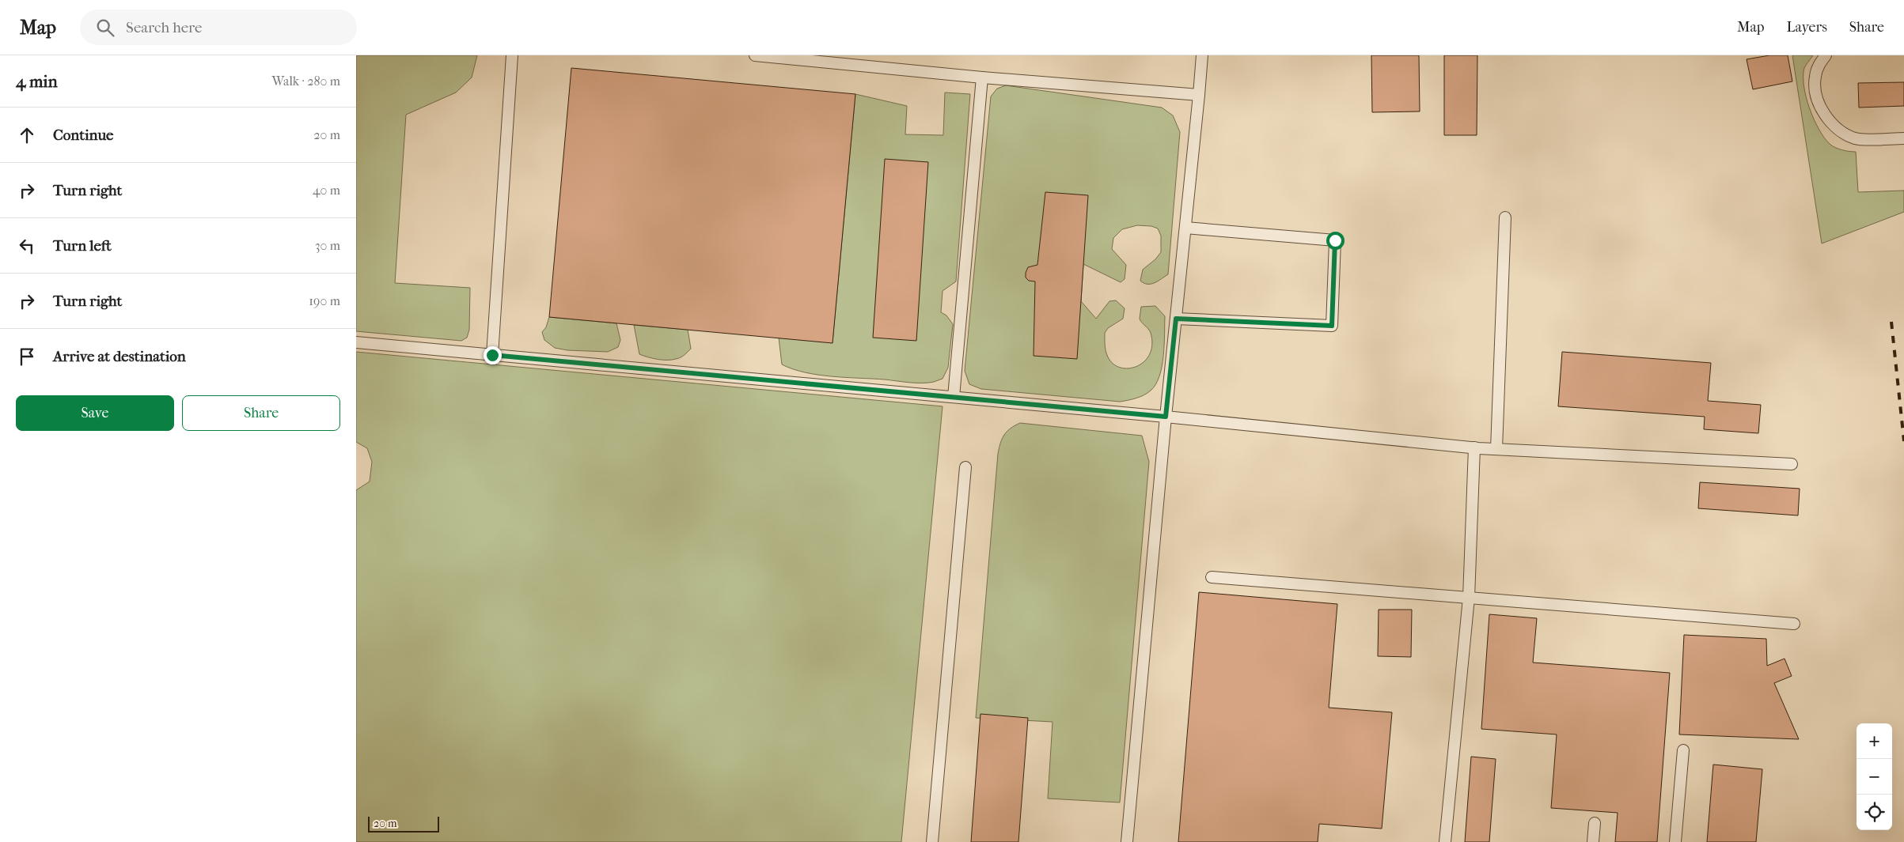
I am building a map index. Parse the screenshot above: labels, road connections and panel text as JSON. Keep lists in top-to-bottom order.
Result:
{
  "scale_bar": "20 m",
  "page": {
    "header": "Map",
    "search": "Search here",
    "nav": ["Map", "Layers", "Share"],
    "heading": ["4 min", "Walk · 280 m"],
    "list": [
      ["Continue", "20 m"],
      ["Turn right", "40 m"],
      ["Turn left", "30 m"],
      ["Turn right", "190 m"],
      "Arrive at destination"
    ],
    "buttons": ["Save", "Share"],
    "map_buttons": ["+", "−"],
    "scale": "20 m"
  }
}
